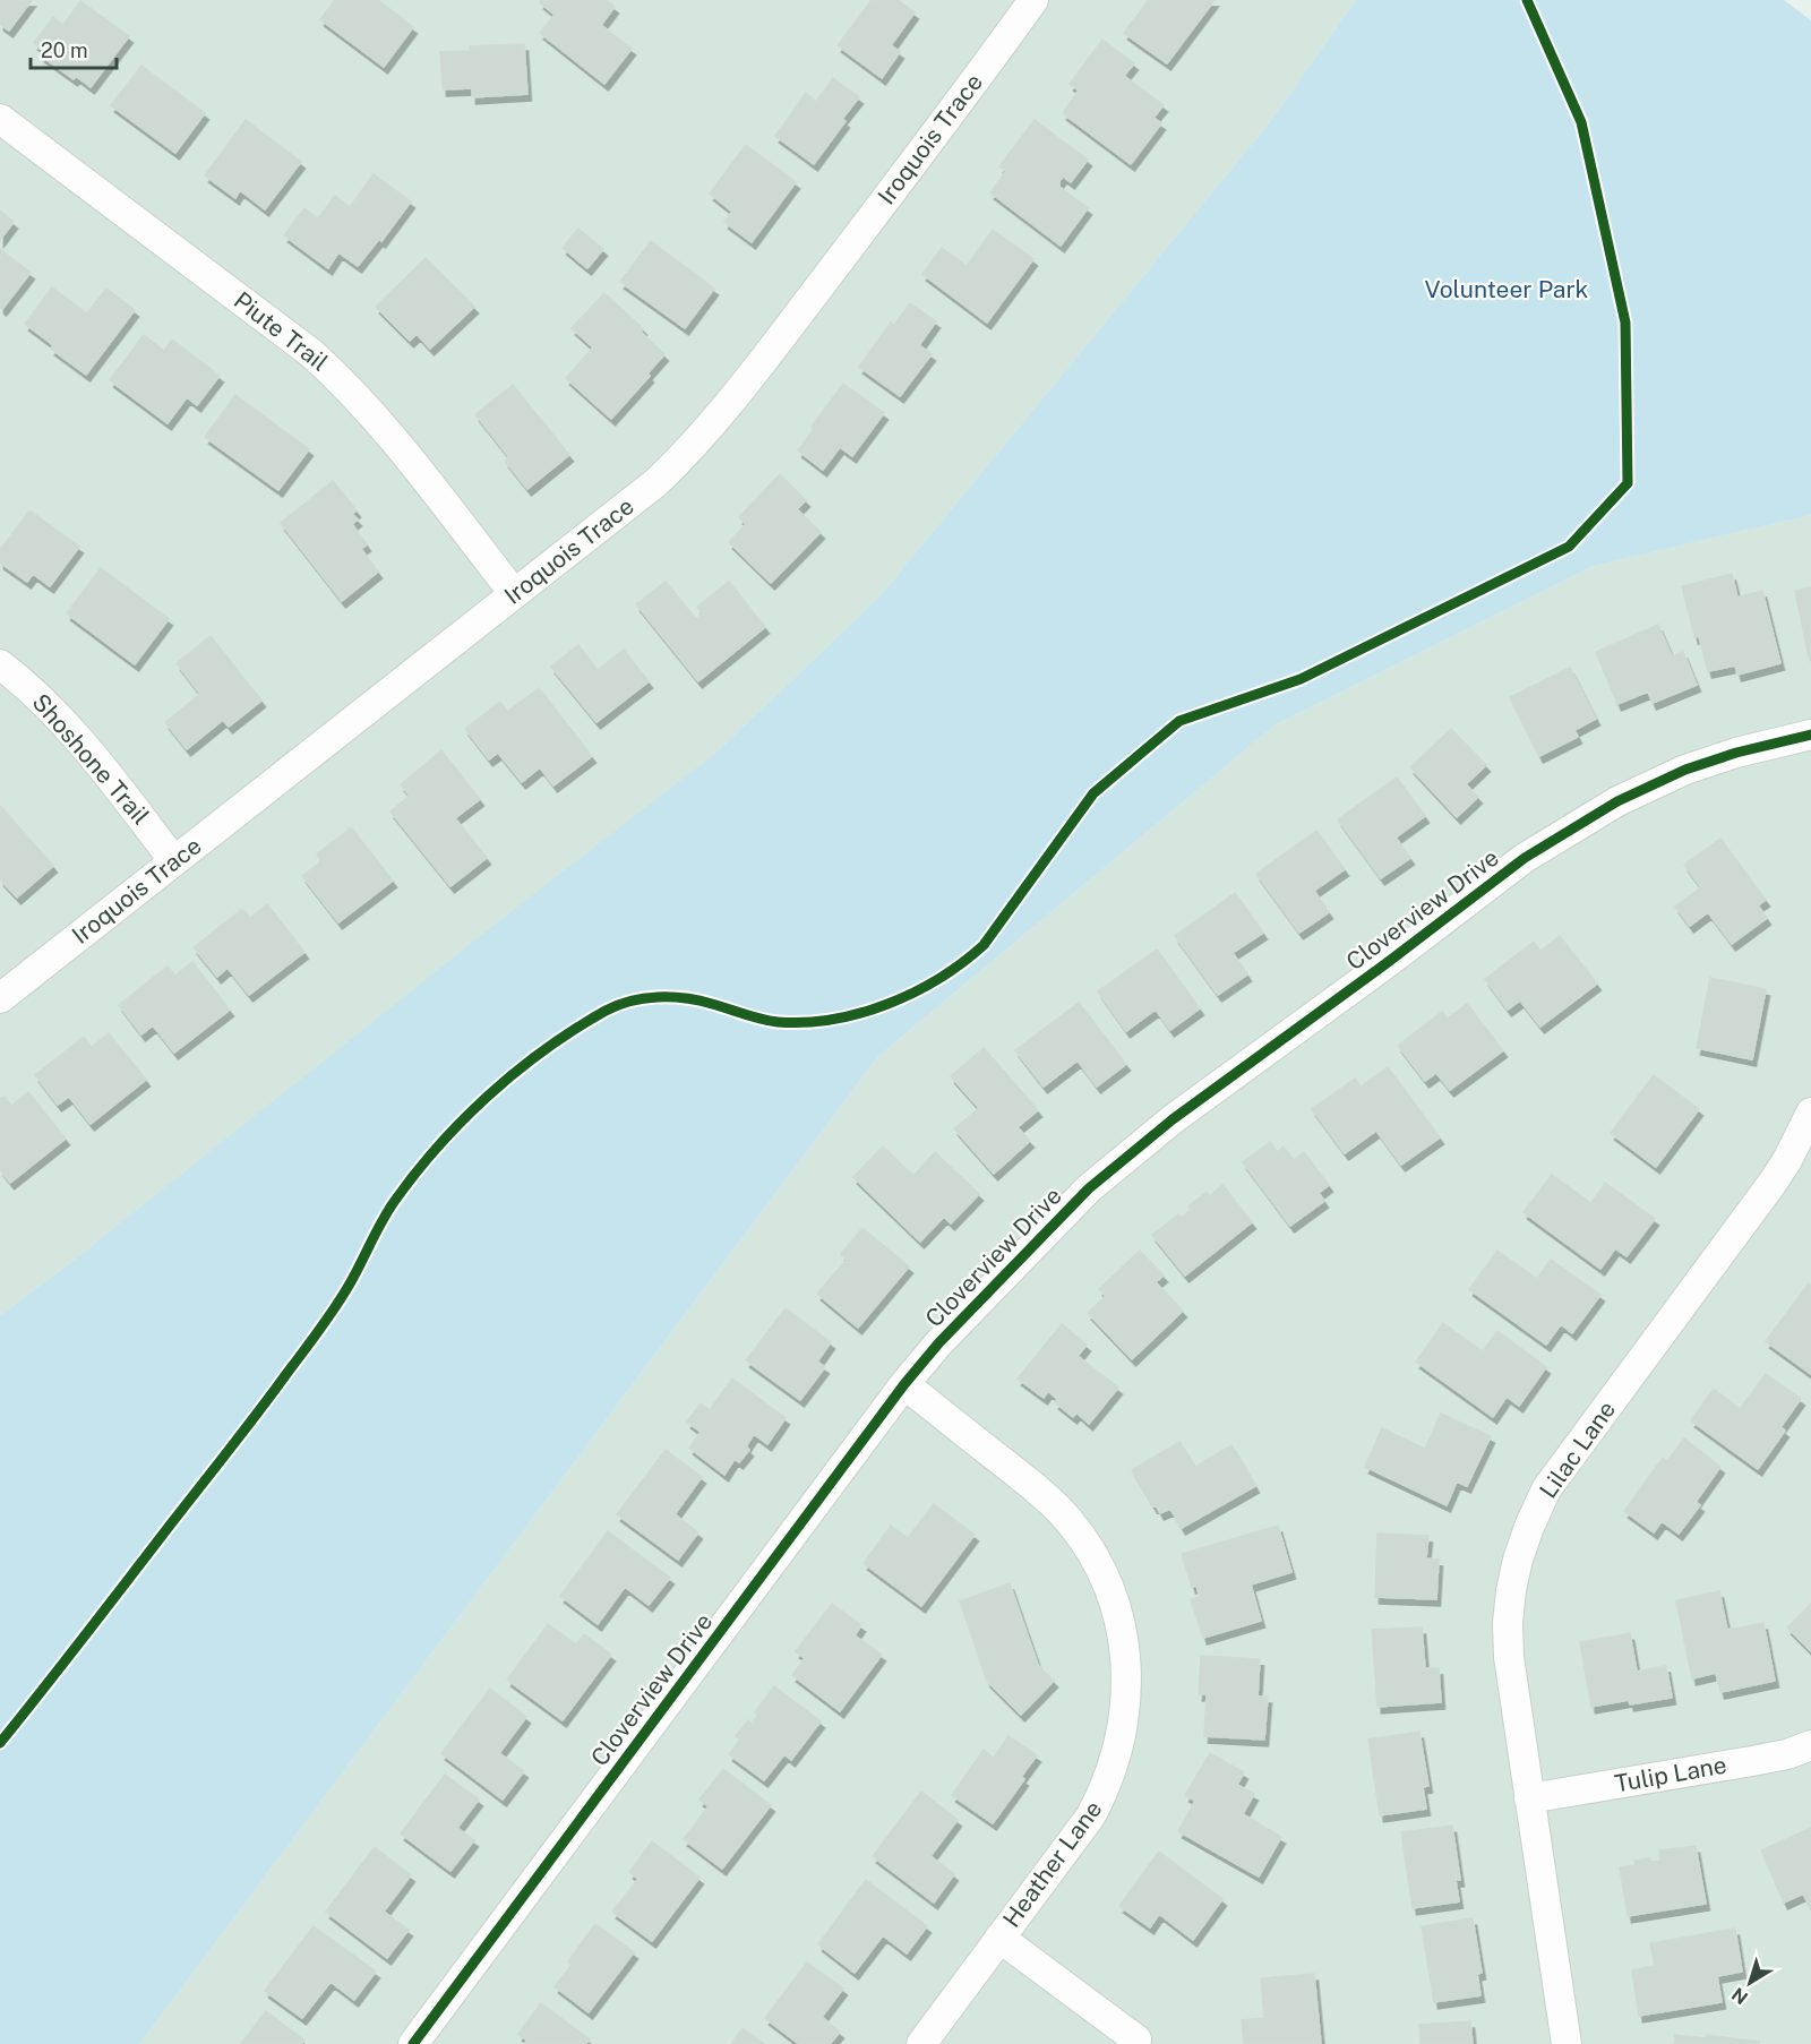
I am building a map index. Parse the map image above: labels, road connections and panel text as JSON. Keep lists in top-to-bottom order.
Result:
{
  "streets": {
    "street": [
      "Iroquois Trace",
      "Piute Trail",
      "Shoshone Trail",
      "Cloverview Drive",
      "Lilac Lane",
      "Tulip Lane",
      "Heather Lane"
    ]
  },
  "crossings": [
    ["Iroquois Trace", "Piute Trail"],
    ["Iroquois Trace", "Shoshone Trail"],
    ["Cloverview Drive", "Heather Lane"],
    ["Lilac Lane", "Tulip Lane"]
  ],
  "parks": ["Volunteer Park"],
  "scale_bar": "20 m",
  "north": "bottom left"
}
